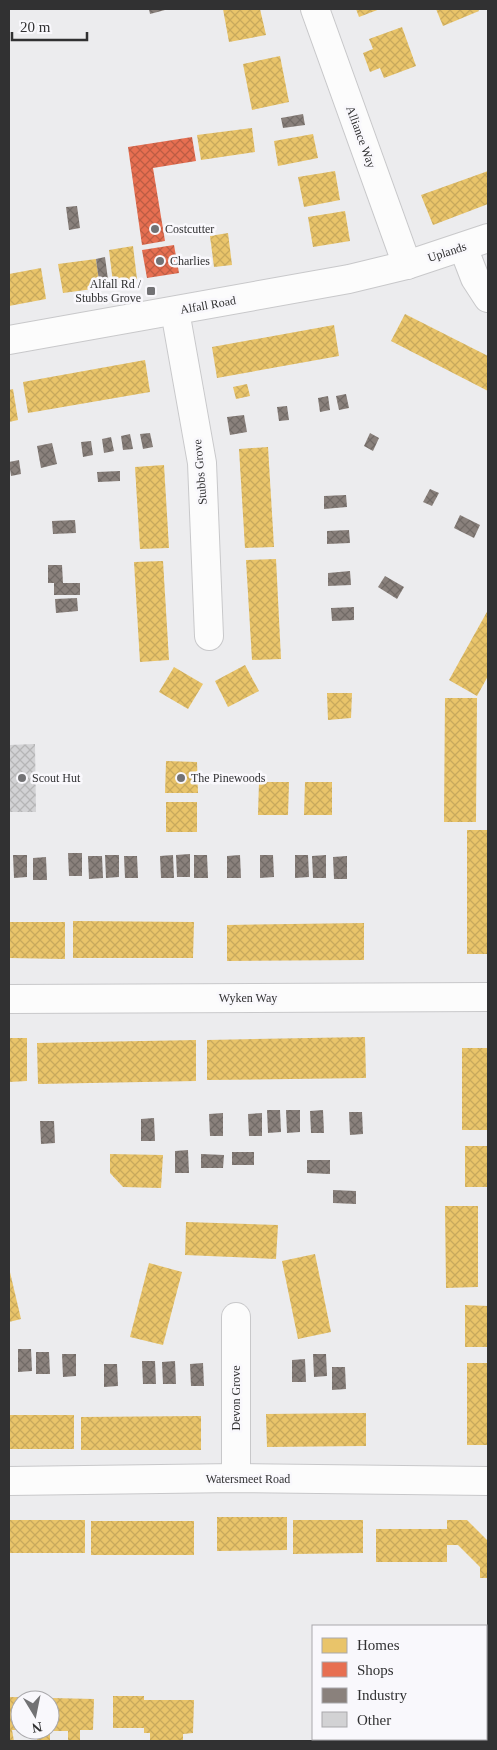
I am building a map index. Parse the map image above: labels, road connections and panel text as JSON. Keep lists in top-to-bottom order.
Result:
{
  "streets": {
    "street": [
      "Alliance Way",
      "Uplands",
      "Alfall Road",
      "Stubbs Grove",
      "Wyken Way",
      "Devon Grove",
      "Watersmeet Road"
    ]
  },
  "crossings": [
    ["Alliance Way", "Uplands"],
    ["Alliance Way", "Alfall Road"],
    ["Uplands", "Alfall Road"],
    ["Alfall Road", "Stubbs Grove"],
    ["Devon Grove", "Watersmeet Road"]
  ],
  "places": {
    "other": [
      "Costcutter",
      "Charlies",
      "Scout Hut",
      "The Pinewoods"
    ],
    "transit": ["Alfall Rd / Stubbs Grove"]
  },
  "legend": [
    "Homes",
    "Shops",
    "Industry",
    "Other"
  ],
  "scale_bar": "20 m",
  "north": "bottom"
}
